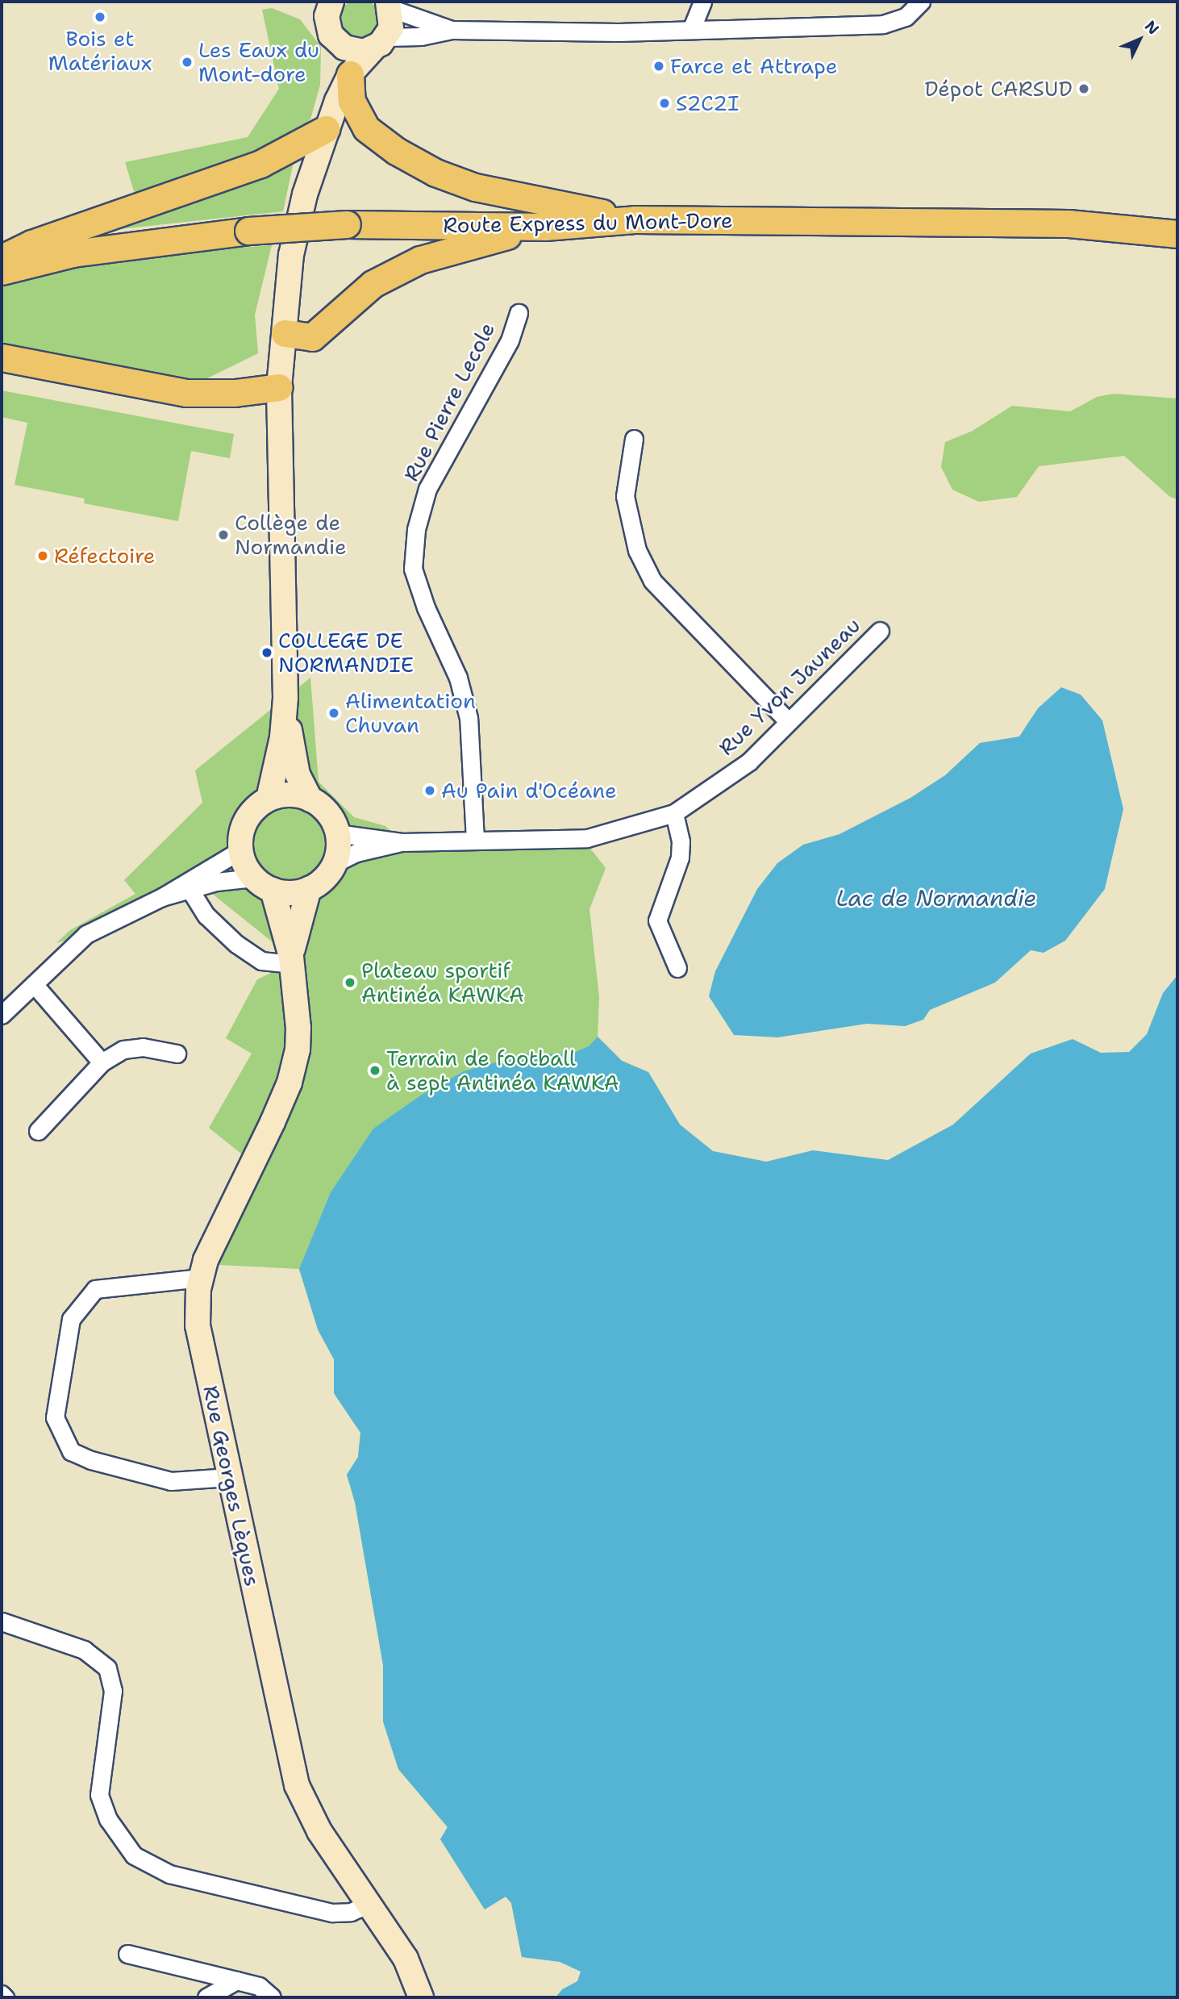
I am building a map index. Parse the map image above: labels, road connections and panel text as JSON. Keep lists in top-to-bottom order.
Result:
{
  "streets": {
    "main road": ["Route Express du Mont-Dore", "Rue Georges Lèques"],
    "street": ["Rue Pierre Lecole", "Rue Yvon Jauneau"]
  },
  "crossings": [
    ["Rue Pierre Lecole", "Rue Yvon Jauneau"],
    ["Rue Yvon Jauneau", "Rue Georges Lèques"]
  ],
  "water": ["Lac de Normandie"],
  "places": [
    "Bois et Matériaux",
    "Les Eaux du Mont-dore",
    "Farce et Attrape",
    "Dépot CARSUD",
    "S2C2I",
    "Collège de Normandie",
    "Réfectoire",
    "COLLEGE DE NORMANDIE",
    "Alimentation Chuvan",
    "Au Pain d'Océane",
    "Plateau sportif Antinéa KAWKA",
    "Terrain de football à sept Antinéa KAWKA"
  ],
  "north": "top right"
}
